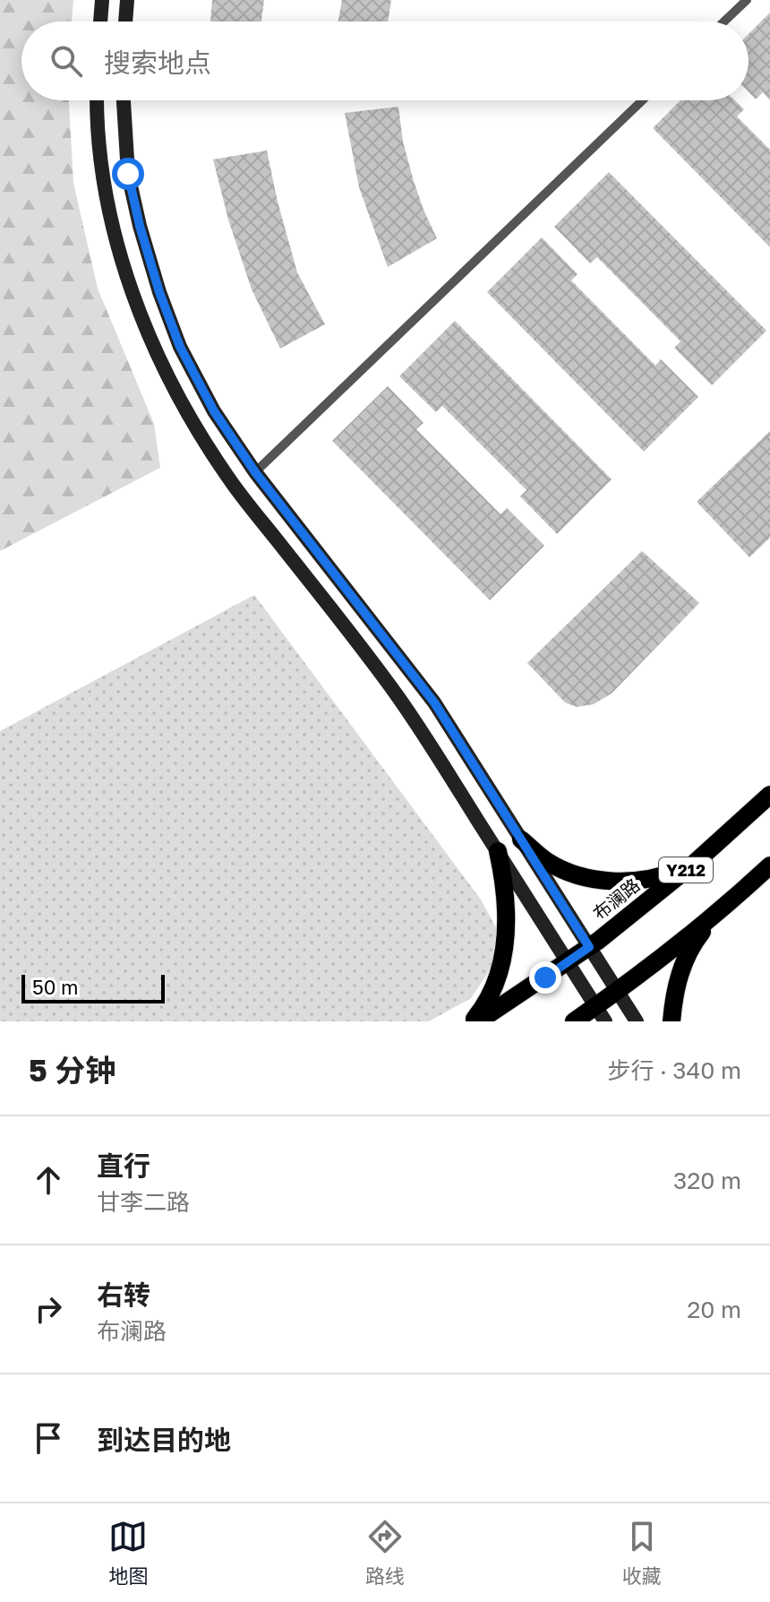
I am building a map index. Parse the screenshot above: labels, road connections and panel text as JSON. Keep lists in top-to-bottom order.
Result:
{
  "streets": {
    "main road": ["Y212", "布澜路"]
  },
  "scale_bar": "50 m",
  "page": {
    "search": "搜索地点",
    "scale": "50 m",
    "heading": ["5 分钟", "步行 · 340 m"],
    "list": [
      ["直行", "甘李二路", "320 m"],
      ["右转", "布澜路", "20 m"],
      "到达目的地"
    ],
    "nav": ["地图", "路线", "收藏"]
  }
}
